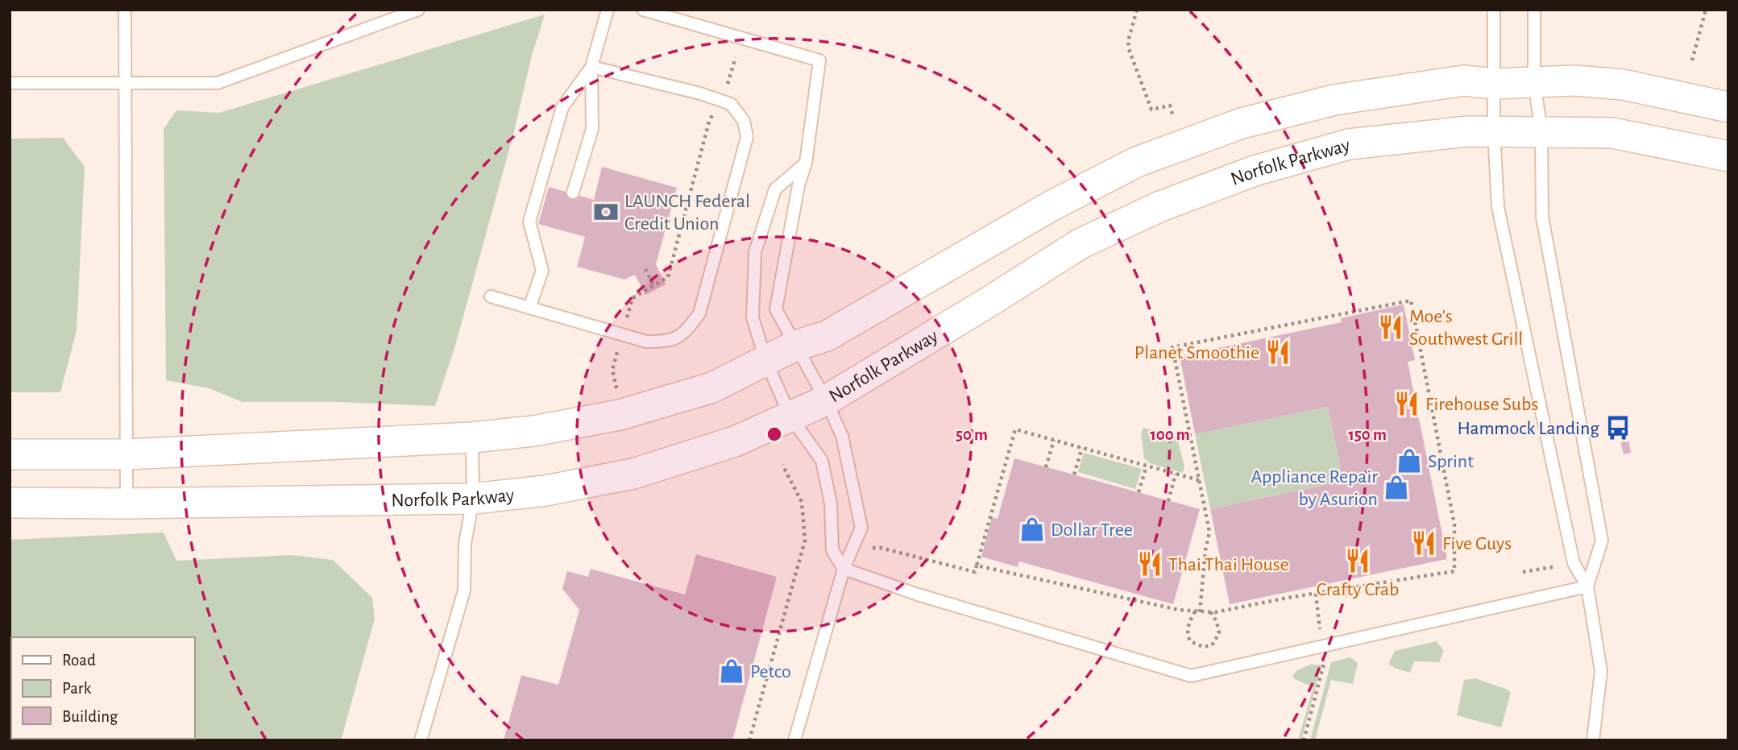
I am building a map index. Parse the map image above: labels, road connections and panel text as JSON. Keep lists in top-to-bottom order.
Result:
{
  "streets": {
    "street": ["Norfolk Parkway"]
  },
  "places": {
    "bank": ["LAUNCH Federal Credit Union"],
    "restaurant": [
      "Moe's Southwest Grill",
      "Planet Smoothie",
      "Firehouse Subs",
      "Five Guys",
      "Crafty Crab",
      "Thai Thai House"
    ],
    "bus stop": ["Hammock Landing"],
    "shop": [
      "Sprint",
      "Appliance Repair by Asurion",
      "Dollar Tree",
      "Petco"
    ]
  },
  "legend": ["Road", "Park", "Building"],
  "rings": ["50 m", "100 m", "150 m"]
}
